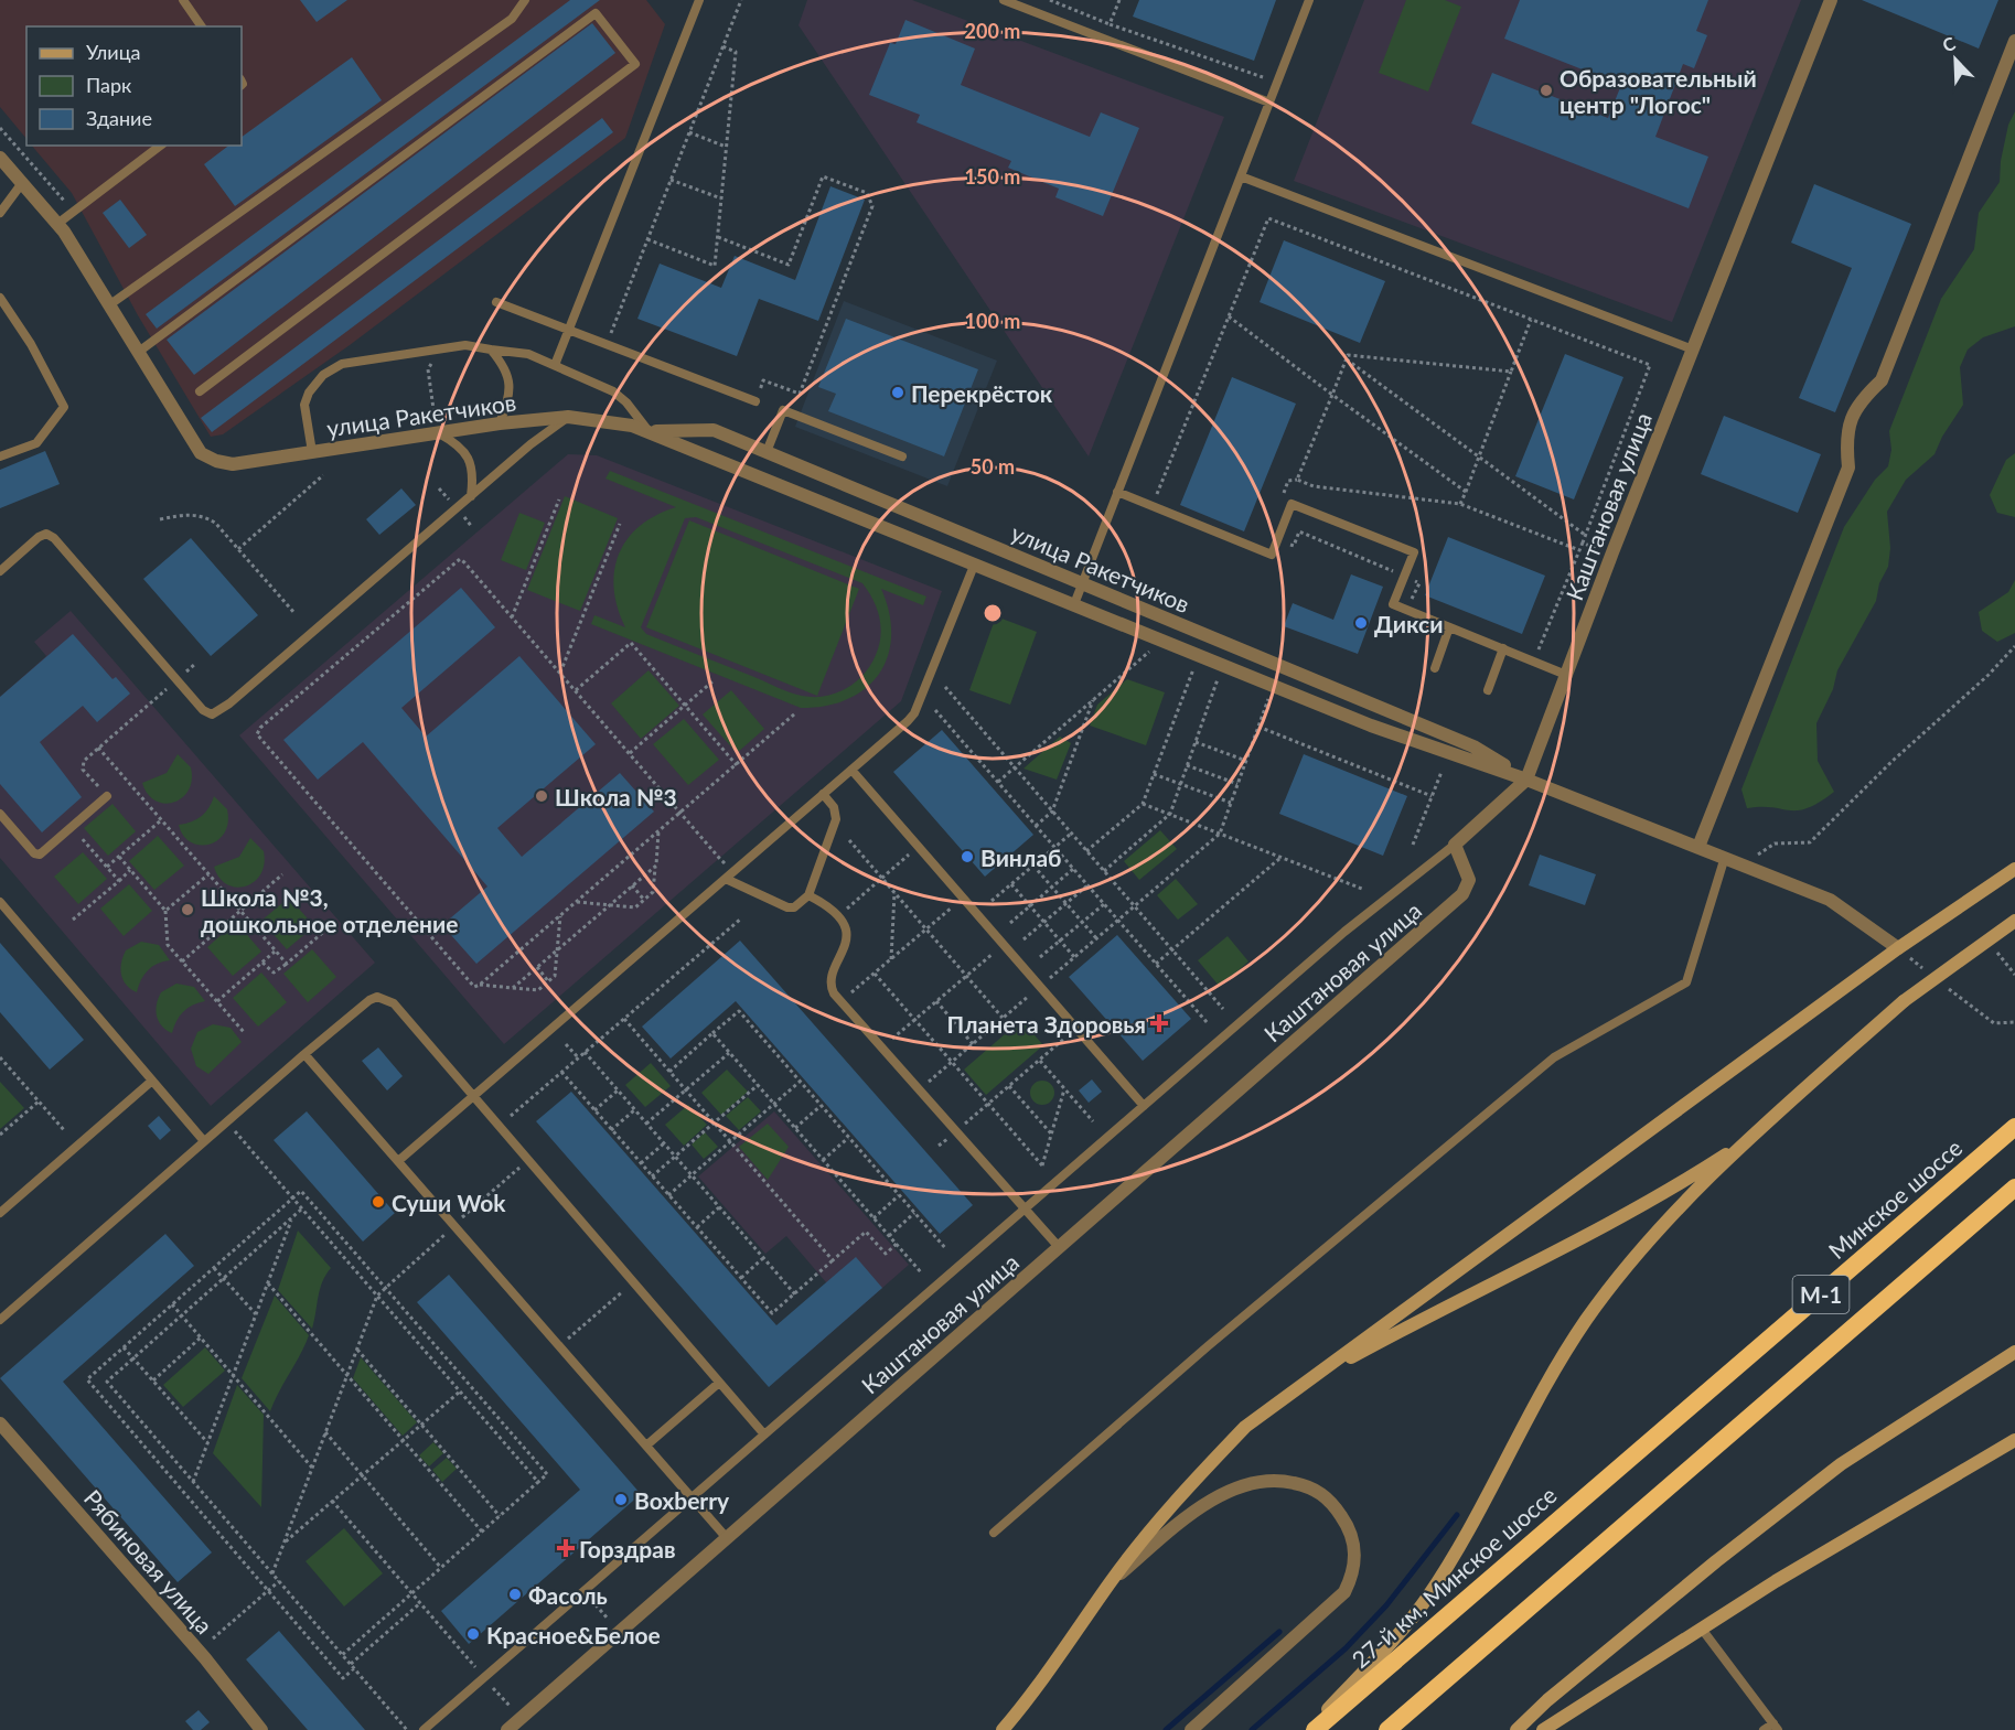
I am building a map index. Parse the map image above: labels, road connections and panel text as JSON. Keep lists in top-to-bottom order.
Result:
{
  "streets": {
    "highway": ["Минское шоссе", "М-1", "27-й км, Минское шоссе"],
    "street": ["улица Ракетчиков", "Каштановая улица", "Рябиновая улица"]
  },
  "crossings": [
    ["улица Ракетчиков", "Каштановая улица"],
    ["Минское шоссе", "27-й км, Минское шоссе"]
  ],
  "places": {
    "other": [
      "Образовательный центр \"Логос\"",
      "Перекрёсток",
      "Дикси",
      "Школа №3",
      "Винлаб",
      "Школа №3, дошкольное отделение",
      "Суши Wok",
      "Boxberry",
      "Фасоль",
      "Красное&Белое"
    ],
    "health": ["Планета Здоровья", "Горздрав"]
  },
  "legend": ["Улица", "Парк", "Здание"],
  "north": "top left",
  "rings": [
    "200 m",
    "150 m",
    "100 m",
    "50 m"
  ]
}
